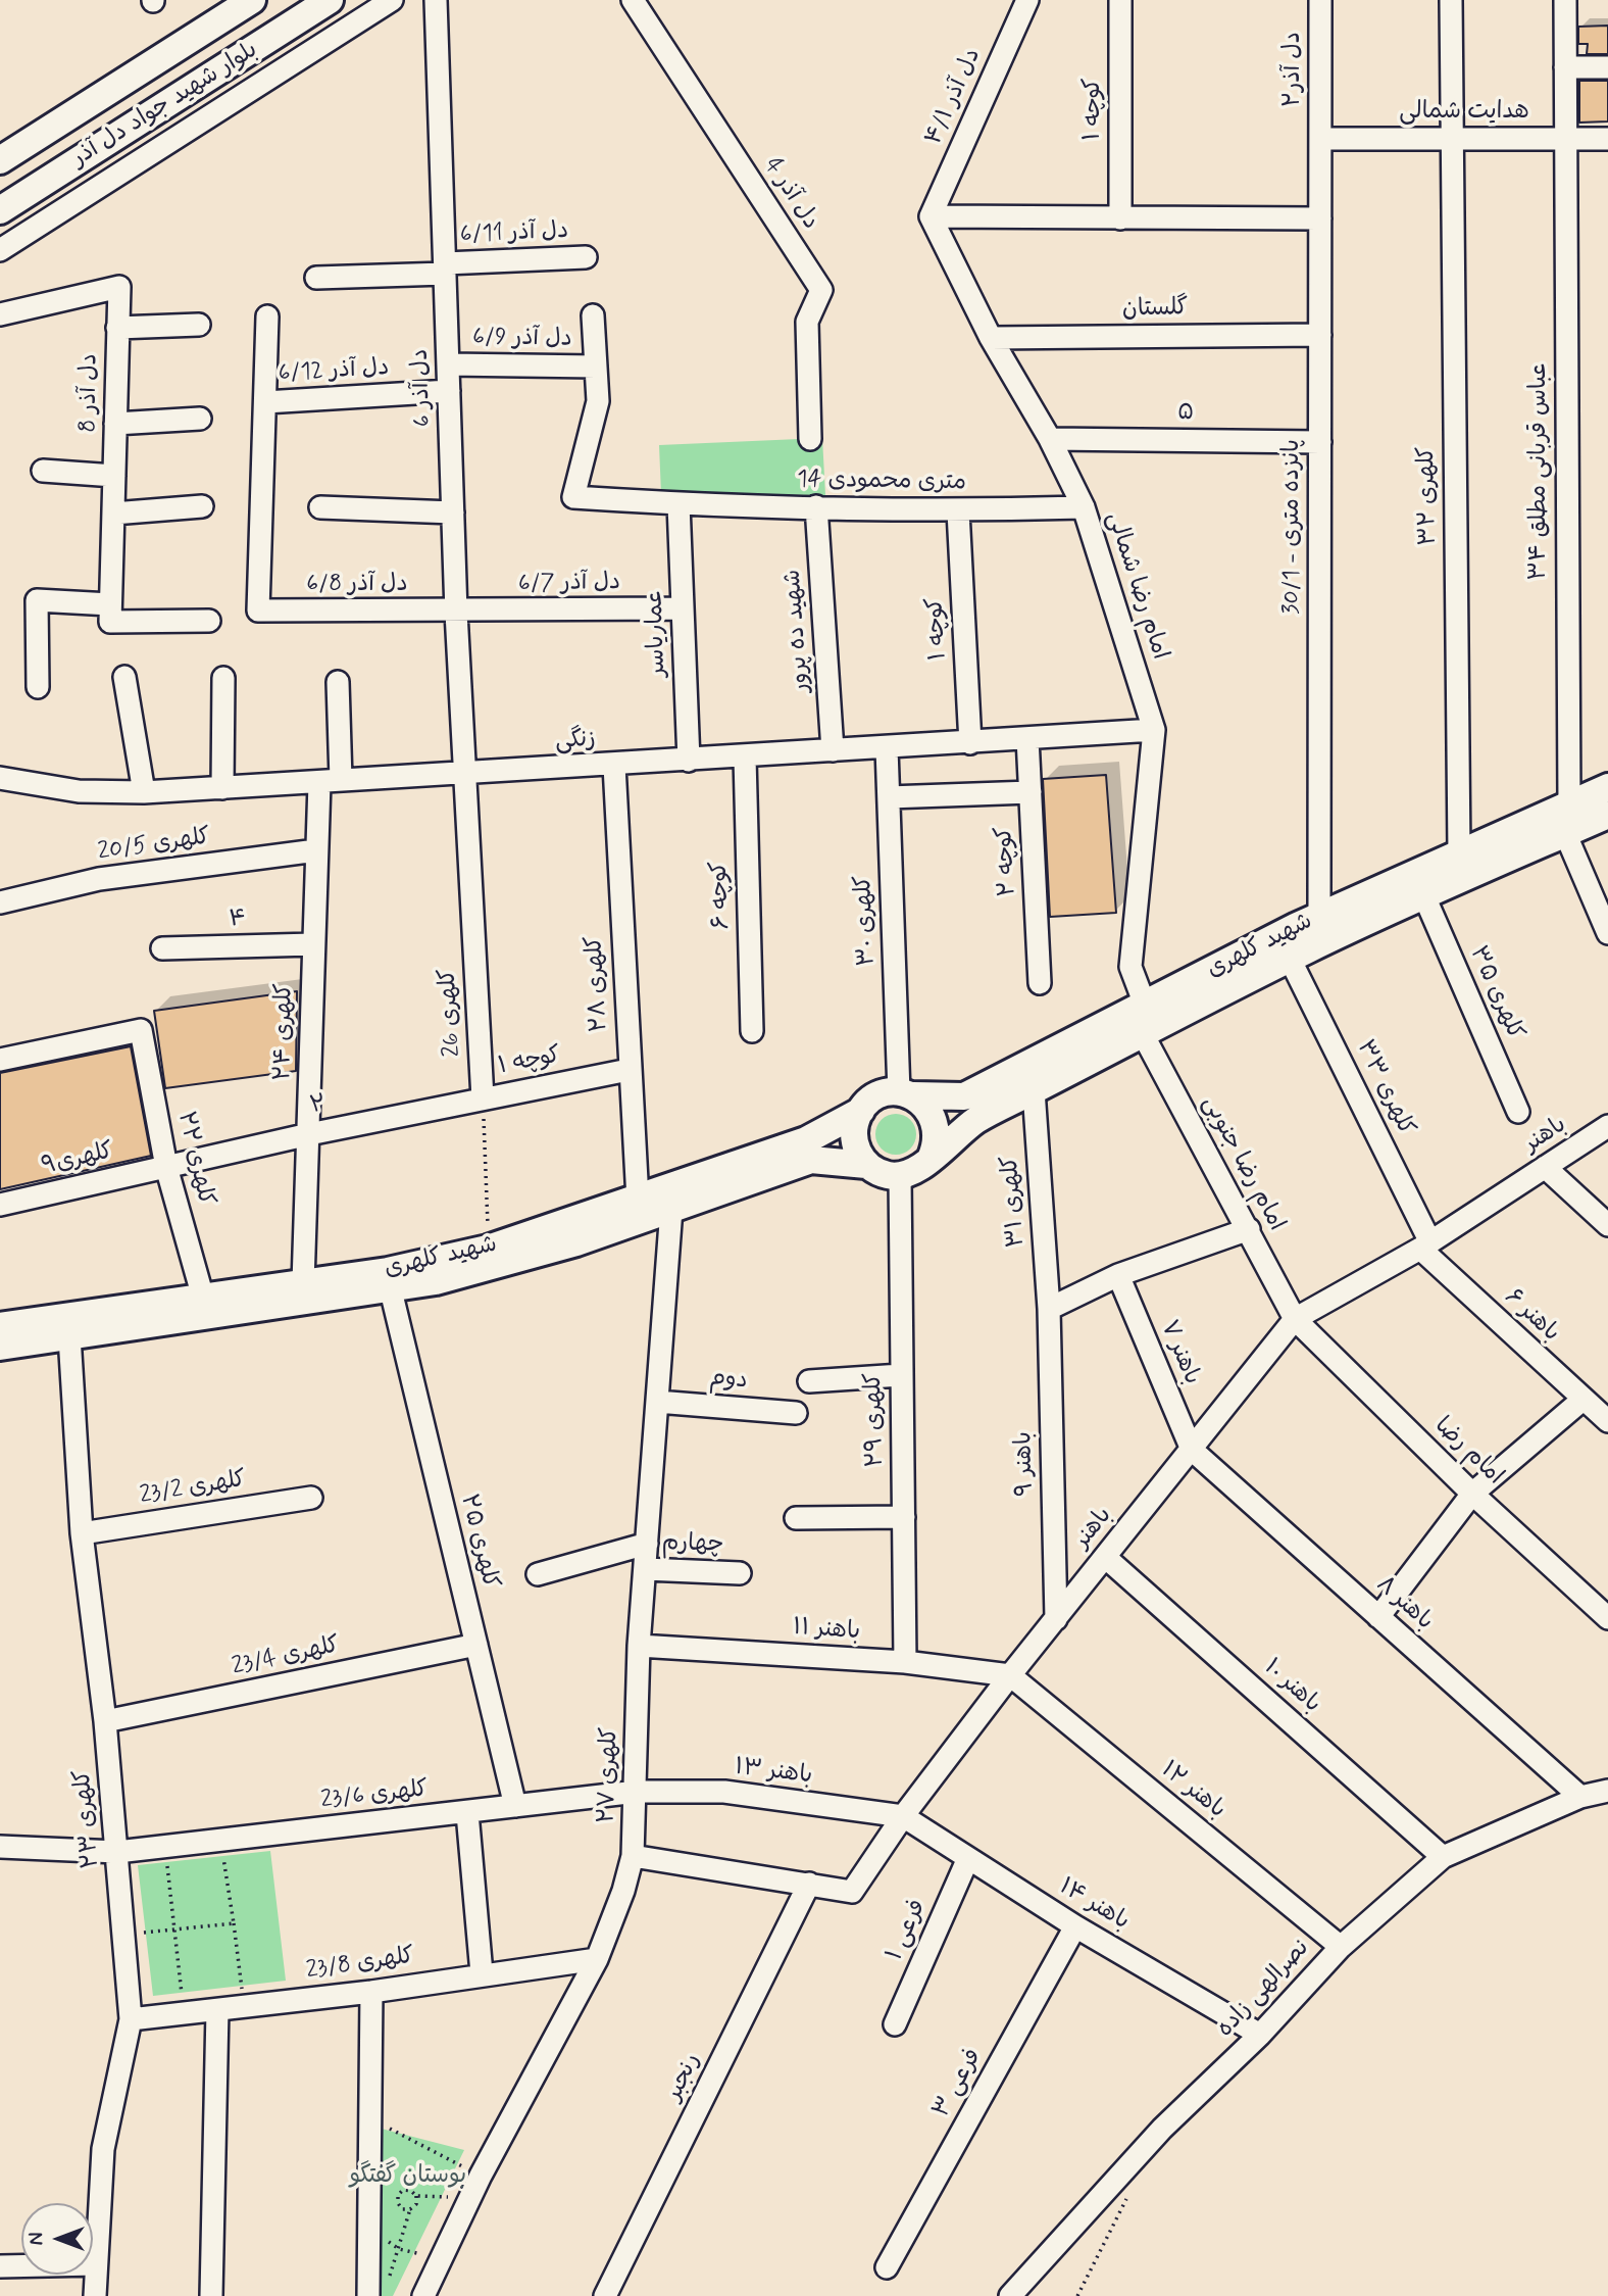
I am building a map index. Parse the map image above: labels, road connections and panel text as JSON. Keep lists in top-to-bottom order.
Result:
{
  "streets": {
    "main road": ["بلوار شهید جواد دل آذر", "شهید کلهری"],
    "street": [
      "دل آذر۲",
      "دل آذر ۴/۱",
      "کوچه ۱",
      "هدایت شمالی",
      "دل آذر 4",
      "دل آذر 6/11",
      "گلستان",
      "دل آذر 6/9",
      "دل آذر 6/12",
      "دل آذر 6",
      "دل آذر 8",
      "۵",
      "عباس قربانی مطلق ۳۴",
      "14 متری محمودی",
      "کلهری ۳۲",
      "30/1 - پانزده متری",
      "دل آذر 6/7",
      "دل آذر 6/8",
      "امام رضا شمالی",
      "۱ کوچه",
      "شهید ده پرور",
      "عماریاسر",
      "زنگی",
      "کلهری 20/5",
      "۲ کوچه",
      "۶ کوچه",
      "۴",
      "کلهری ۳۰",
      "کلهری ۲۸",
      "کلهری ۳۵",
      "کلهری 26",
      "کلهری ۲۴",
      "کلهری ۳۳",
      "۲",
      "باهنر",
      "کلهری ۲۲",
      "کلهری۹",
      "امام رضا جنوبی",
      "کلهری ۳۱",
      "باهنر ۶",
      "باهنر ۷",
      "دوم",
      "کلهری ۲۹",
      "امام رضا",
      "باهنر ۹",
      "کلهری 23/2",
      "کلهری ۲۵",
      "چهارم",
      "باهنر ۸",
      "باهنر ۱۱",
      "کلهری 23/4",
      "باهنر ۱۰",
      "باهنر ۱۳",
      "کلهری ۲۷",
      "باهنر ۱۲",
      "کلهری 23/6",
      "کلهری ۲۳",
      "باهنر ۱۴",
      "فرعی ۱",
      "کلهری 23/8",
      "نصرالهی زاده",
      "رنجبر",
      "فرعی ۳"
    ]
  },
  "crossings": [
    ["دل آذر۲", "هدایت شمالی"],
    ["دل آذر۲", "30/1 - پانزده متری"],
    ["دل آذر ۴/۱", "امام رضا شمالی"],
    ["هدایت شمالی", "عباس قربانی مطلق ۳۴"],
    ["هدایت شمالی", "کلهری ۳۲"],
    ["هدایت شمالی", "30/1 - پانزده متری"],
    ["دل آذر 6/11", "دل آذر 6"],
    ["گلستان", "30/1 - پانزده متری"],
    ["گلستان", "امام رضا شمالی"],
    ["دل آذر 6/9", "دل آذر 6"],
    ["دل آذر 6/9", "14 متری محمودی"],
    ["دل آذر 6/12", "دل آذر 6"],
    ["دل آذر 6/12", "دل آذر 6/8"],
    ["دل آذر 6", "دل آذر 6/7"],
    ["دل آذر 6", "دل آذر 6/8"],
    ["دل آذر 6", "زنگی"],
    ["دل آذر 6", "کلهری 26"],
    ["۵", "30/1 - پانزده متری"],
    ["۵", "امام رضا شمالی"],
    ["عباس قربانی مطلق ۳۴", "شهید کلهری"],
    ["14 متری محمودی", "امام رضا شمالی"],
    ["14 متری محمودی", "۱ کوچه"],
    ["14 متری محمودی", "شهید ده پرور"],
    ["14 متری محمودی", "عماریاسر"],
    ["کلهری ۳۲", "شهید کلهری"],
    ["30/1 - پانزده متری", "شهید کلهری"],
    ["دل آذر 6/7", "دل آذر 6/8"],
    ["دل آذر 6/7", "عماریاسر"],
    ["امام رضا شمالی", "زنگی"],
    ["امام رضا شمالی", "شهید کلهری"],
    ["۱ کوچه", "زنگی"],
    ["۱ کوچه", "کلهری ۲۸"],
    ["۱ کوچه", "کلهری 26"],
    ["۱ کوچه", "۲"],
    ["شهید ده پرور", "زنگی"],
    ["عماریاسر", "زنگی"],
    ["زنگی", "۲ کوچه"],
    ["زنگی", "۶ کوچه"],
    ["زنگی", "کلهری ۳۰"],
    ["زنگی", "کلهری ۲۸"],
    ["زنگی", "کلهری 26"],
    ["زنگی", "کلهری ۲۴"],
    ["کلهری 20/5", "کلهری ۲۴"],
    ["۴", "کلهری ۲۴"],
    ["کلهری ۳۰", "شهید کلهری"],
    ["کلهری ۳۰", "کلهری ۲۹"],
    ["شهید کلهری", "کلهری ۲۸"],
    ["شهید کلهری", "کلهری ۳۵"],
    ["شهید کلهری", "کلهری ۲۴"],
    ["شهید کلهری", "کلهری ۳۳"],
    ["شهید کلهری", "کلهری ۲۲"],
    ["شهید کلهری", "امام رضا جنوبی"],
    ["شهید کلهری", "کلهری ۳۱"],
    ["شهید کلهری", "کلهری ۲۹"],
    ["شهید کلهری", "کلهری ۲۵"],
    ["شهید کلهری", "کلهری ۲۷"],
    ["شهید کلهری", "کلهری ۲۳"],
    ["کلهری 26", "۲"],
    ["کلهری ۲۴", "۲"],
    ["کلهری ۳۳", "باهنر"],
    ["کلهری ۳۳", "باهنر ۶"],
    ["۲", "کلهری ۲۲"],
    ["۲", "کلهری۹"],
    ["باهنر", "امام رضا جنوبی"],
    ["باهنر", "باهنر ۶"],
    ["باهنر", "باهنر ۷"],
    ["باهنر", "امام رضا"],
    ["باهنر", "باهنر ۹"],
    ["باهنر", "باهنر ۸"],
    ["باهنر", "باهنر ۱۱"],
    ["باهنر", "باهنر ۱۰"],
    ["باهنر", "باهنر ۱۳"],
    ["باهنر", "کلهری ۲۷"],
    ["باهنر", "باهنر ۱۲"],
    ["باهنر", "باهنر ۱۴"],
    ["باهنر", "رنجبر"],
    ["کلهری ۲۲", "کلهری۹"],
    ["امام رضا جنوبی", "امام رضا"],
    ["کلهری ۳۱", "باهنر ۹"],
    ["باهنر ۷", "باهنر ۸"],
    ["دوم", "کلهری ۲۷"],
    ["کلهری ۲۹", "باهنر ۱۱"],
    ["کلهری 23/2", "کلهری ۲۳"],
    ["کلهری ۲۵", "کلهری 23/4"],
    ["کلهری ۲۵", "کلهری 23/6"],
    ["چهارم", "کلهری ۲۷"],
    ["باهنر ۸", "نصرالهی زاده"],
    ["باهنر ۱۱", "کلهری ۲۷"],
    ["باهنر ۱۱", "باهنر ۱۲"],
    ["کلهری 23/4", "کلهری ۲۳"],
    ["باهنر ۱۰", "نصرالهی زاده"],
    ["باهنر ۱۳", "کلهری ۲۷"],
    ["باهنر ۱۳", "کلهری 23/6"],
    ["باهنر ۱۳", "باهنر ۱۴"],
    ["کلهری ۲۷", "کلهری 23/6"],
    ["کلهری ۲۷", "کلهری 23/8"],
    ["باهنر ۱۲", "نصرالهی زاده"],
    ["کلهری 23/6", "کلهری ۲۳"],
    ["کلهری ۲۳", "کلهری 23/8"],
    ["باهنر ۱۴", "فرعی ۱"],
    ["باهنر ۱۴", "نصرالهی زاده"],
    ["باهنر ۱۴", "فرعی ۳"]
  ],
  "parks": ["بوستان گفتگو"],
  "north": "left"
}
